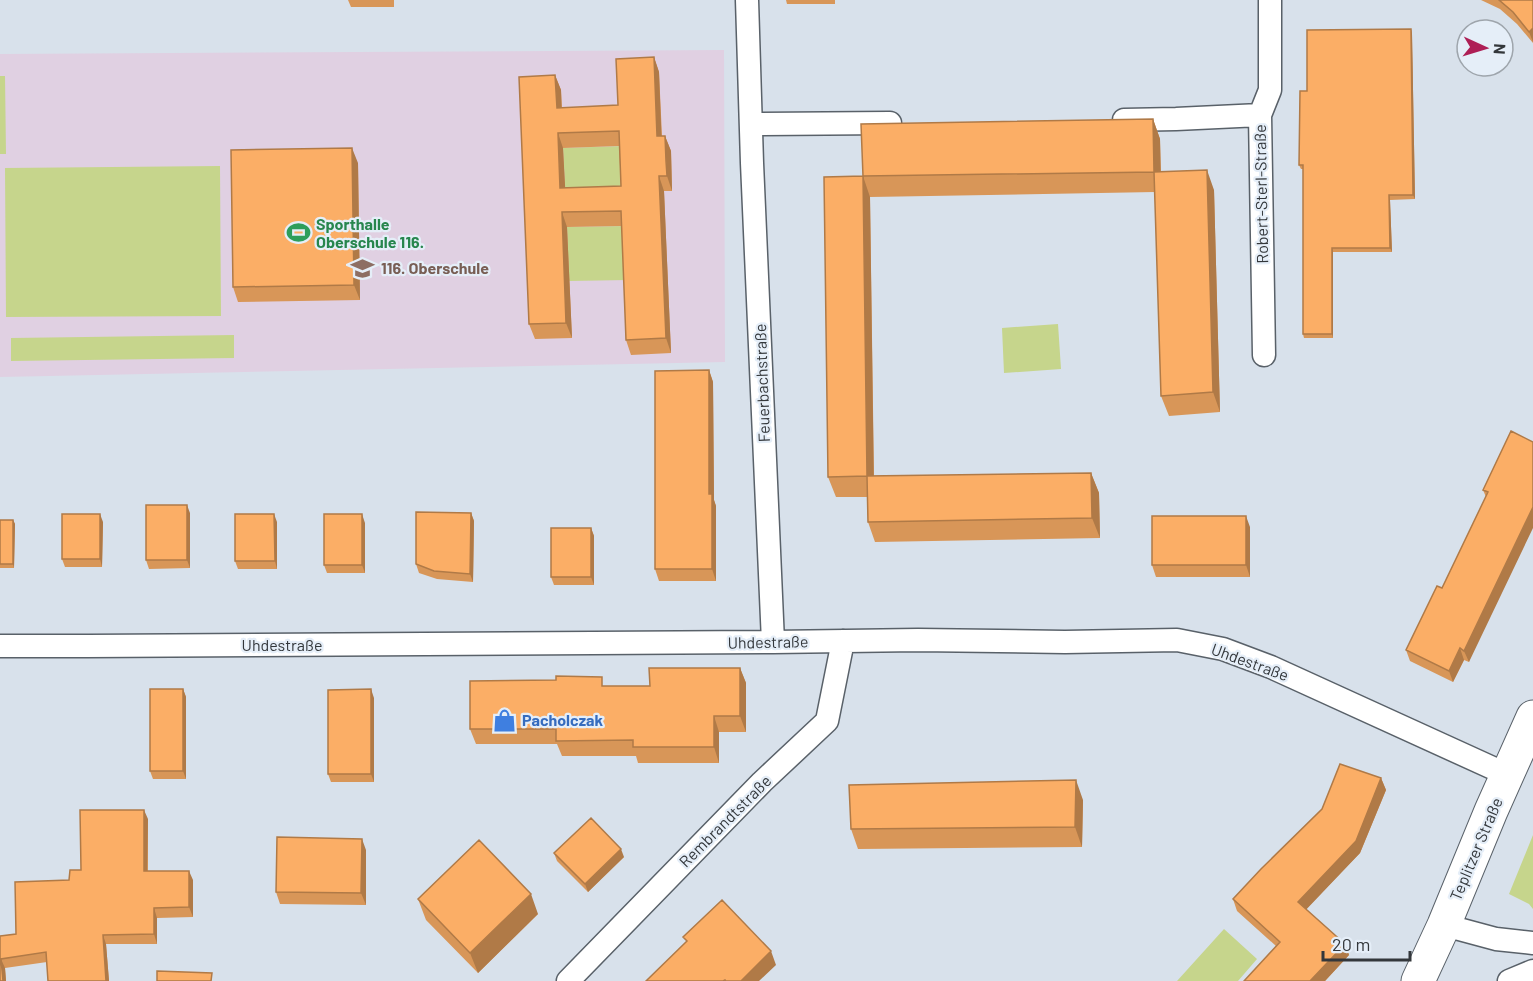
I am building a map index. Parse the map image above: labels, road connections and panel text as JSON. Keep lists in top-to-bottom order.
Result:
{
  "streets": {
    "main road": ["Teplitzer Straße"],
    "street": [
      "Robert-Sterl-Straße",
      "Feuerbachstraße",
      "Uhdestraße",
      "Rembrandtstraße"
    ]
  },
  "crossings": [
    ["Feuerbachstraße", "Uhdestraße"],
    ["Uhdestraße", "Rembrandtstraße"],
    ["Uhdestraße", "Teplitzer Straße"]
  ],
  "places": {
    "sports": ["Sporthalle Oberschule 116."],
    "school or university": ["116. Oberschule"],
    "shop": ["Pacholczak"]
  },
  "scale_bar": "20 m",
  "north": "right"
}
